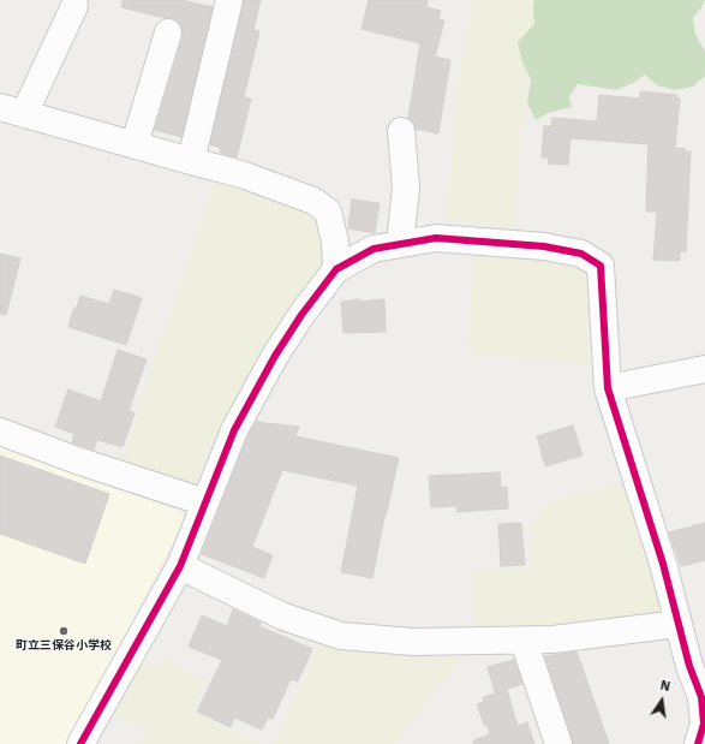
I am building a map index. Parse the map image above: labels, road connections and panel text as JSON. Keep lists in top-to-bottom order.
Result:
{
  "places": ["町立三保谷小学校"],
  "north": "top"
}
